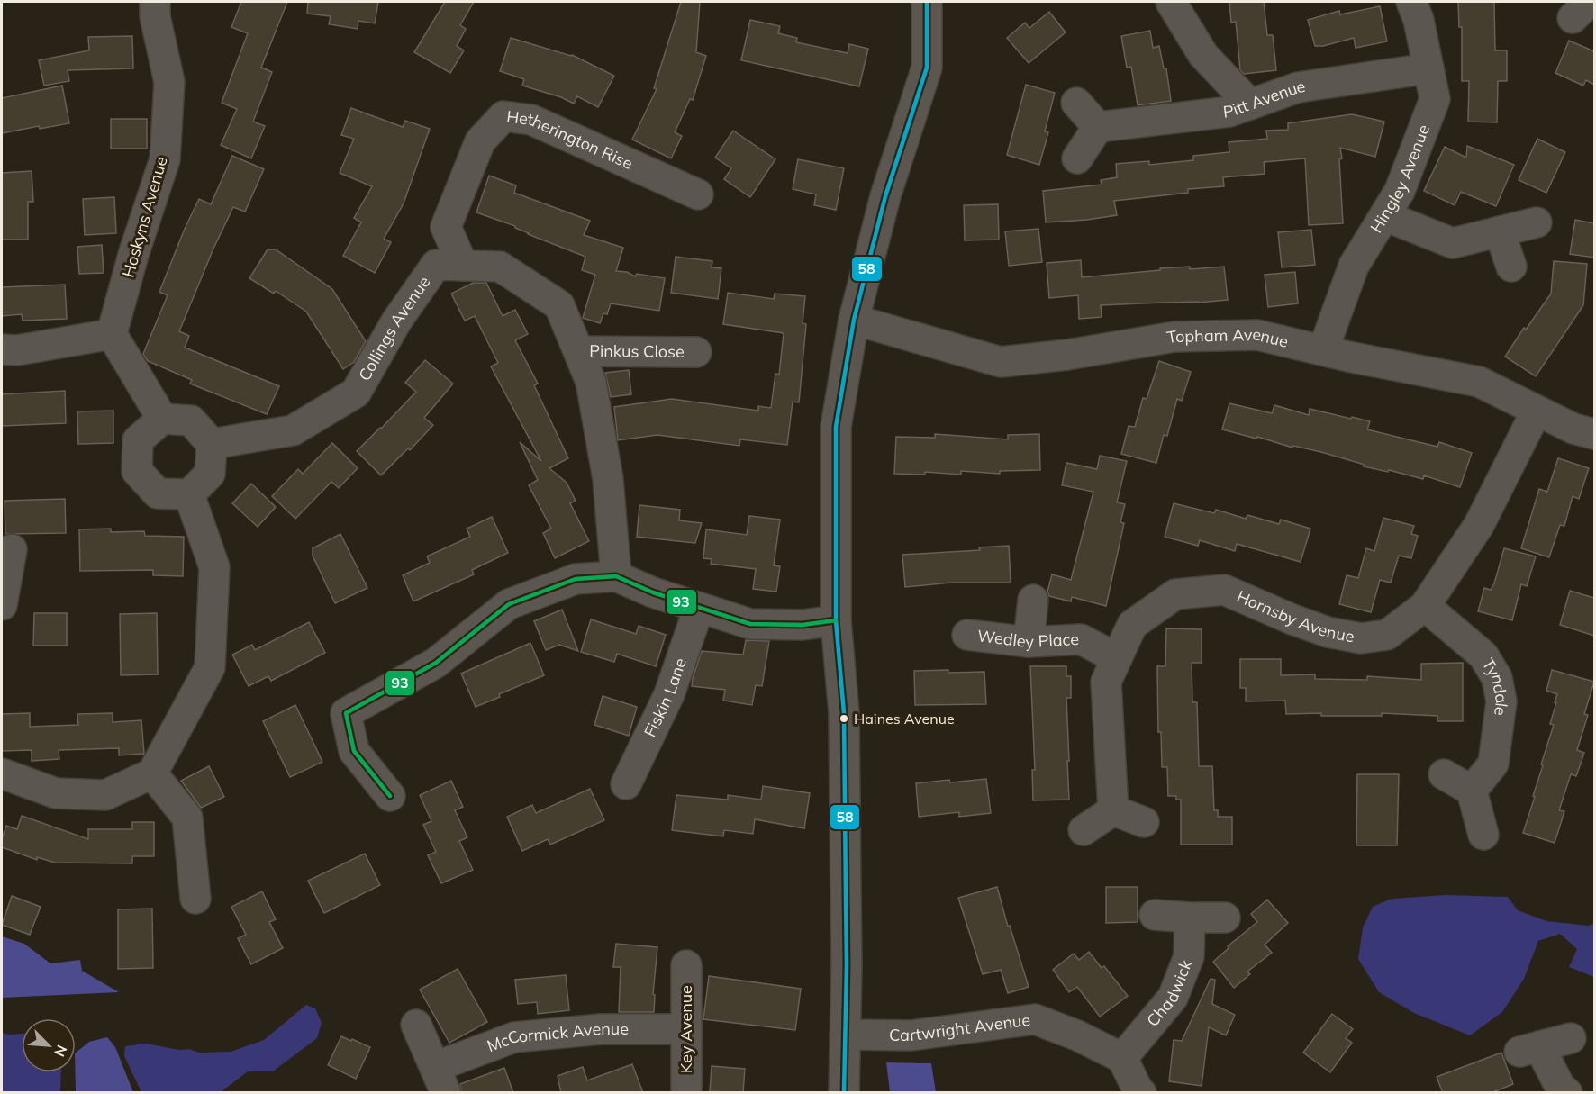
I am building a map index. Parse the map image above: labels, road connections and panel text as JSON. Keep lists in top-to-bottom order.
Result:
{
  "streets": {
    "street": [
      "Pitt Avenue",
      "Hetherington Rise",
      "Hingley Avenue",
      "Hoskyns Avenue",
      "Collings Avenue",
      "Topham Avenue",
      "Pinkus Close",
      "Hornsby Avenue",
      "Wedley Place",
      "Tyndale",
      "Fiskin Lane",
      "Chadwick",
      "Cartwright Avenue",
      "Key Avenue",
      "McCormick Avenue"
    ]
  },
  "crossings": [
    ["Pitt Avenue", "Hingley Avenue"],
    ["Hetherington Rise", "Collings Avenue"],
    ["Hingley Avenue", "Topham Avenue"],
    ["Collings Avenue", "Pinkus Close"],
    ["Topham Avenue", "Hornsby Avenue"],
    ["Hornsby Avenue", "Wedley Place"],
    ["Hornsby Avenue", "Tyndale"],
    ["Chadwick", "Cartwright Avenue"],
    ["Key Avenue", "McCormick Avenue"]
  ],
  "places": ["Haines Avenue"],
  "lines": ["transit line 58", "transit line 93"],
  "north": "bottom right"
}
